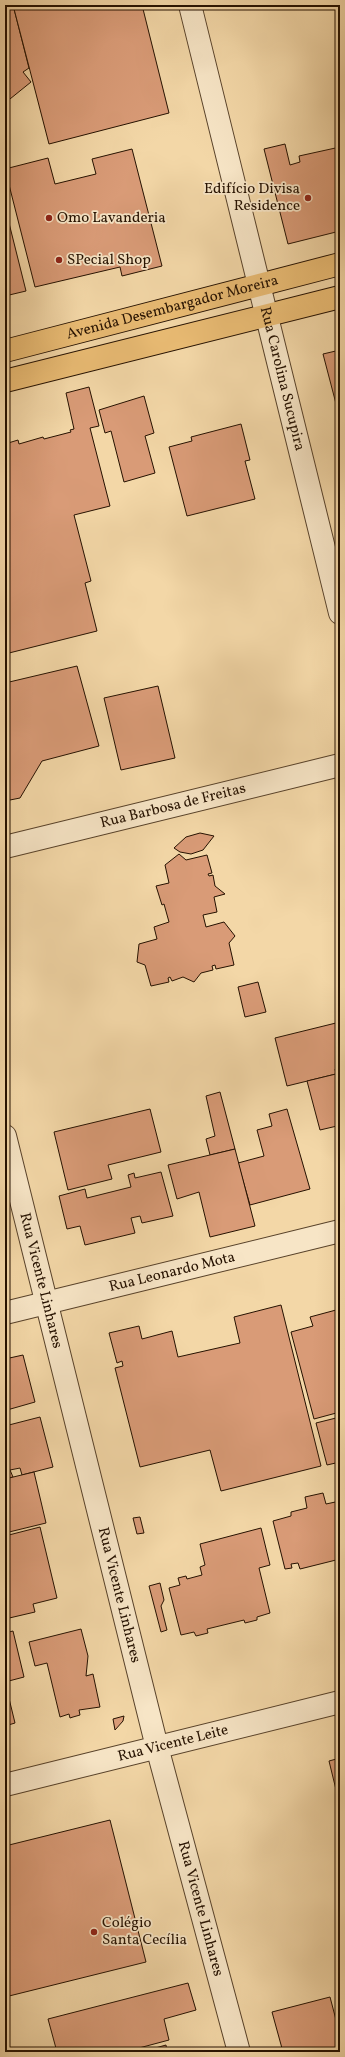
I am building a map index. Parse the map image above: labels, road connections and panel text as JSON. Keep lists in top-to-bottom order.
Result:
{
  "streets": {
    "main road": ["Avenida Desembargador Moreira"],
    "street": [
      "Rua Carolina Sucupira",
      "Rua Barbosa de Freitas",
      "Rua Leonardo Mota",
      "Rua Vicente Linhares",
      "Rua Vicente Leite"
    ]
  },
  "crossings": [
    ["Avenida Desembargador Moreira", "Rua Carolina Sucupira"],
    ["Rua Leonardo Mota", "Rua Vicente Linhares"],
    ["Rua Vicente Linhares", "Rua Vicente Leite"]
  ],
  "places": [
    "Edifício Divisa Residence",
    "Omo Lavanderia",
    "SPecial Shop",
    "Colégio Santa Cecília"
  ]
}
